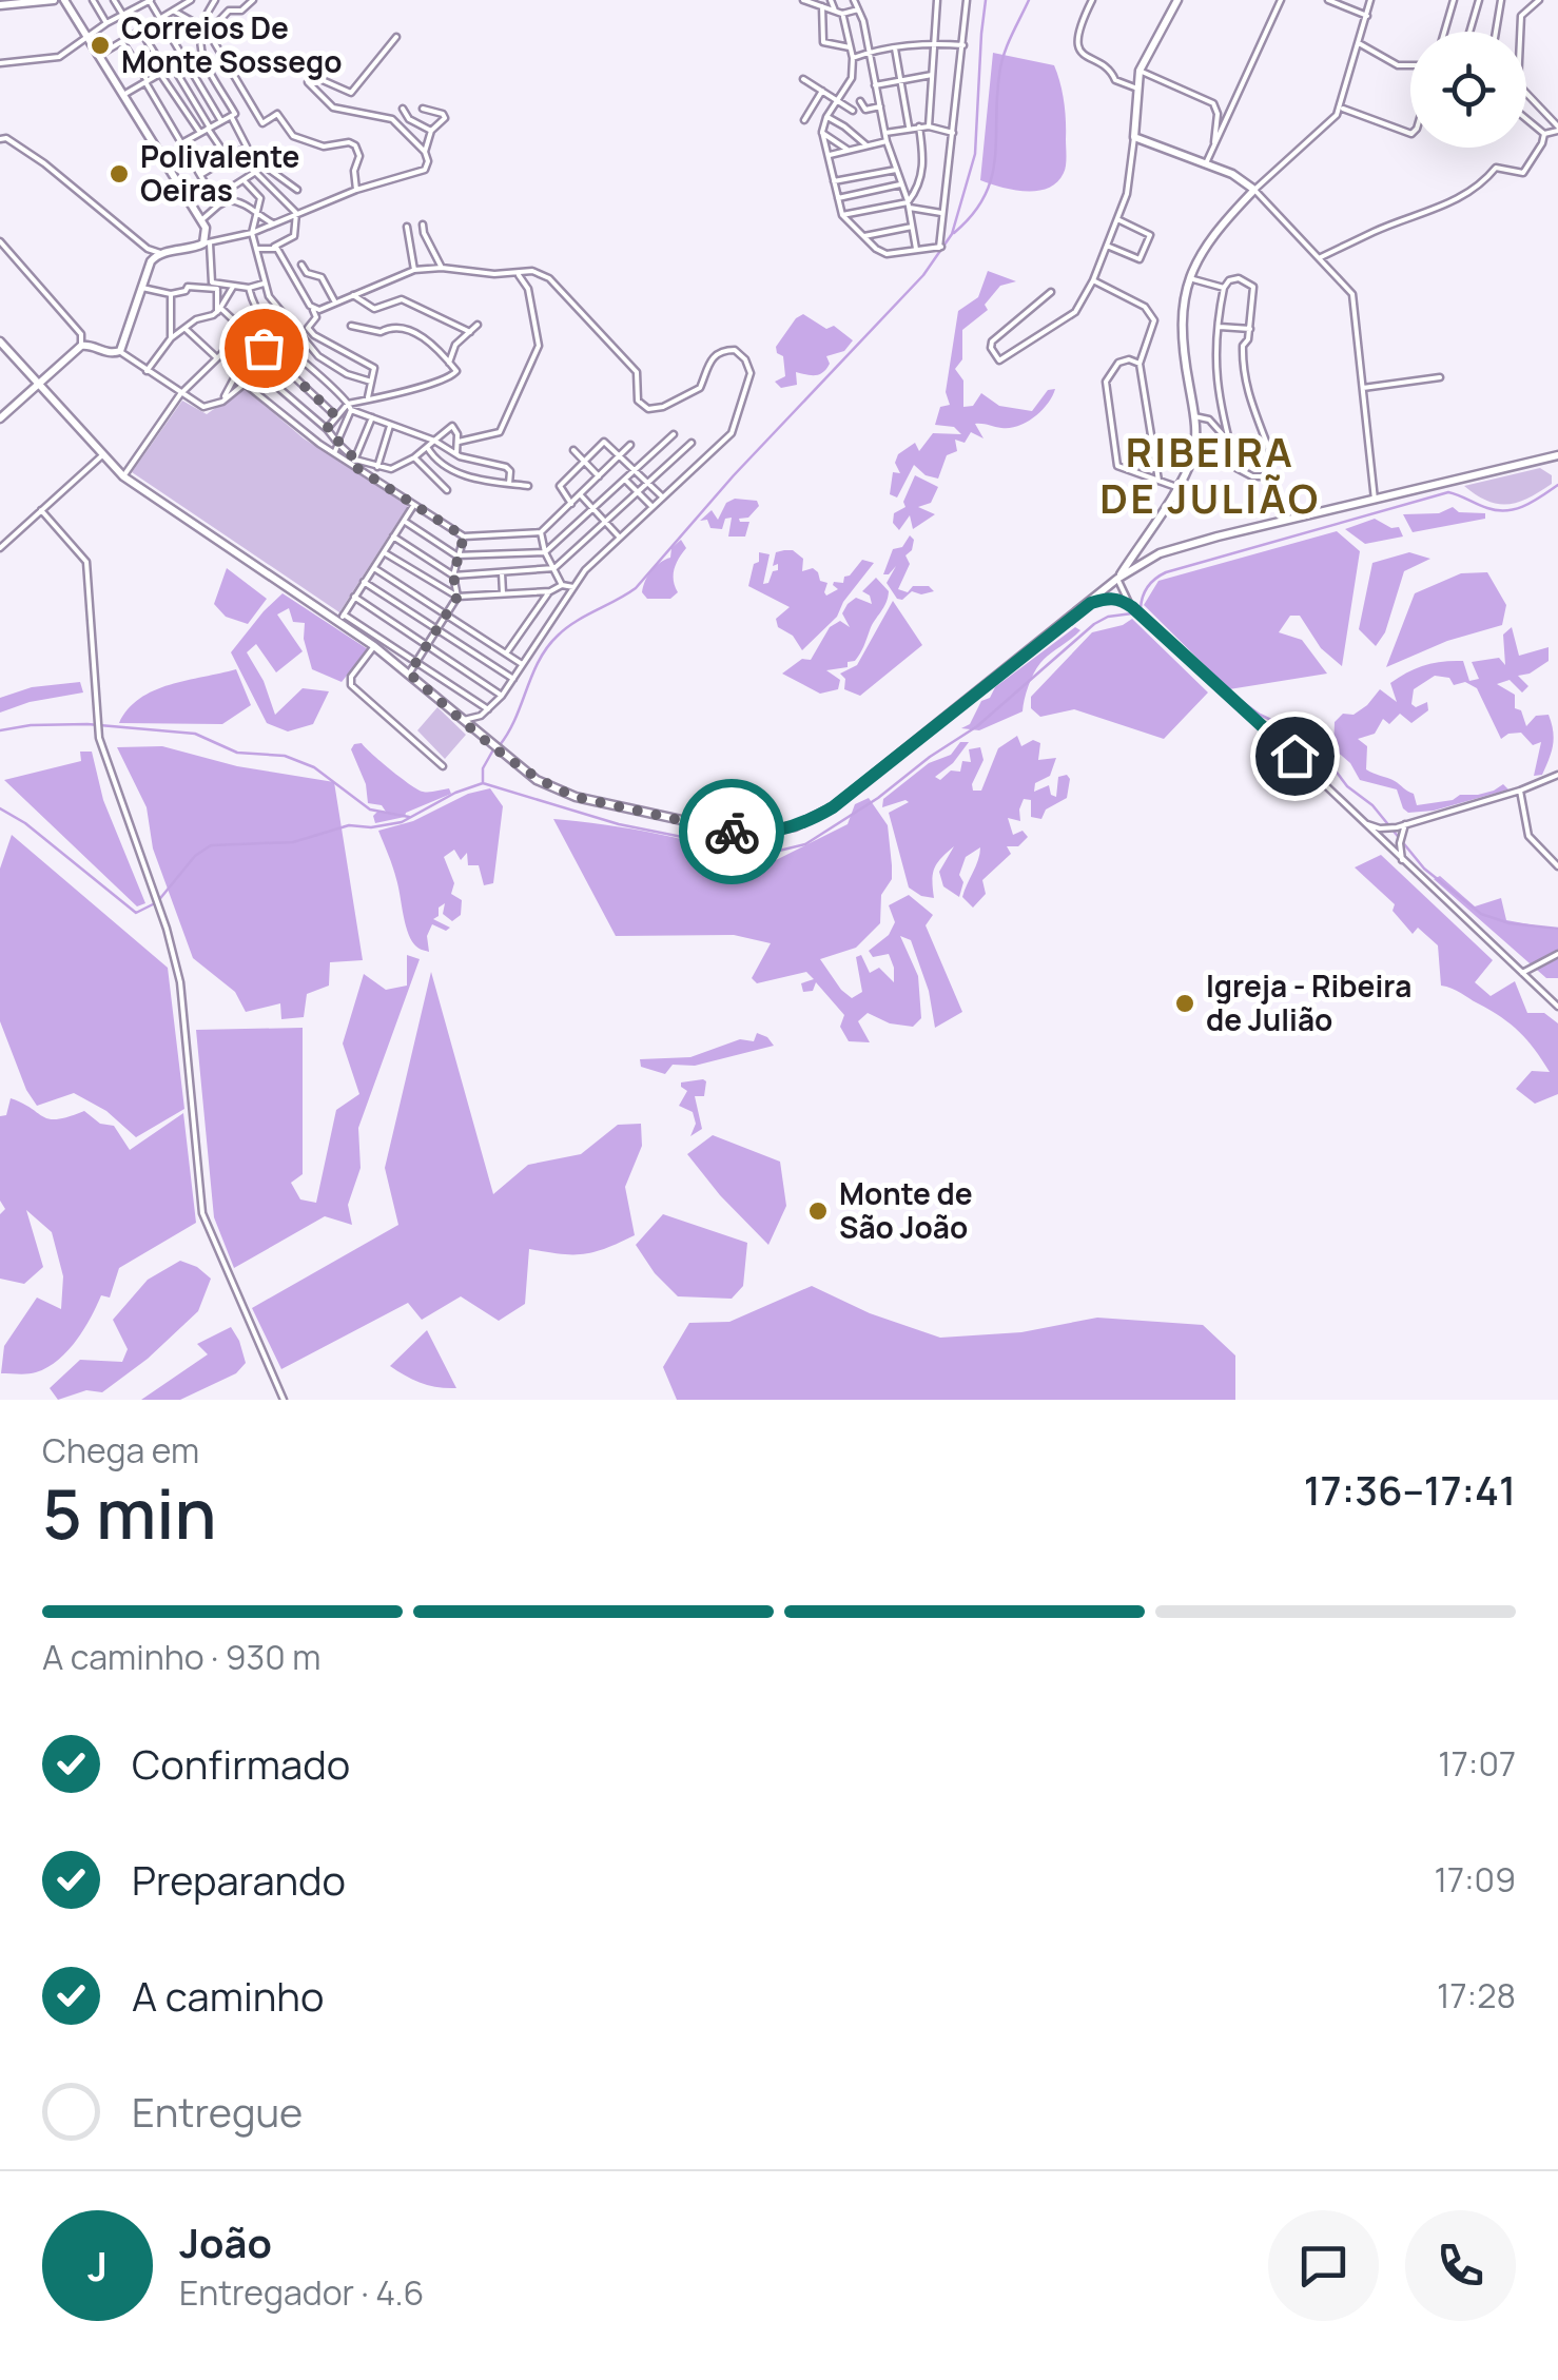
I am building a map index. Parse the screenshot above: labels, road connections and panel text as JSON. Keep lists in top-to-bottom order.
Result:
{
  "districts": ["RIBEIRA DE JULIÃO"],
  "places": [
    "Correios De Monte Sossego",
    "Polivalente Oeiras",
    "Igreja - Ribeira de Julião",
    "Monte de São João"
  ],
  "page": {
    "heading": ["5 min", "Chega em", "17:36–17:41"],
    "panel": ["João", "Entregador · 4.6"],
    "bar": "A caminho · 930 m",
    "list": [
      ["Confirmado", "17:07"],
      ["Preparando", "17:09"],
      ["A caminho", "17:28"],
      "Entregue"
    ],
    "round": "J"
  }
}
